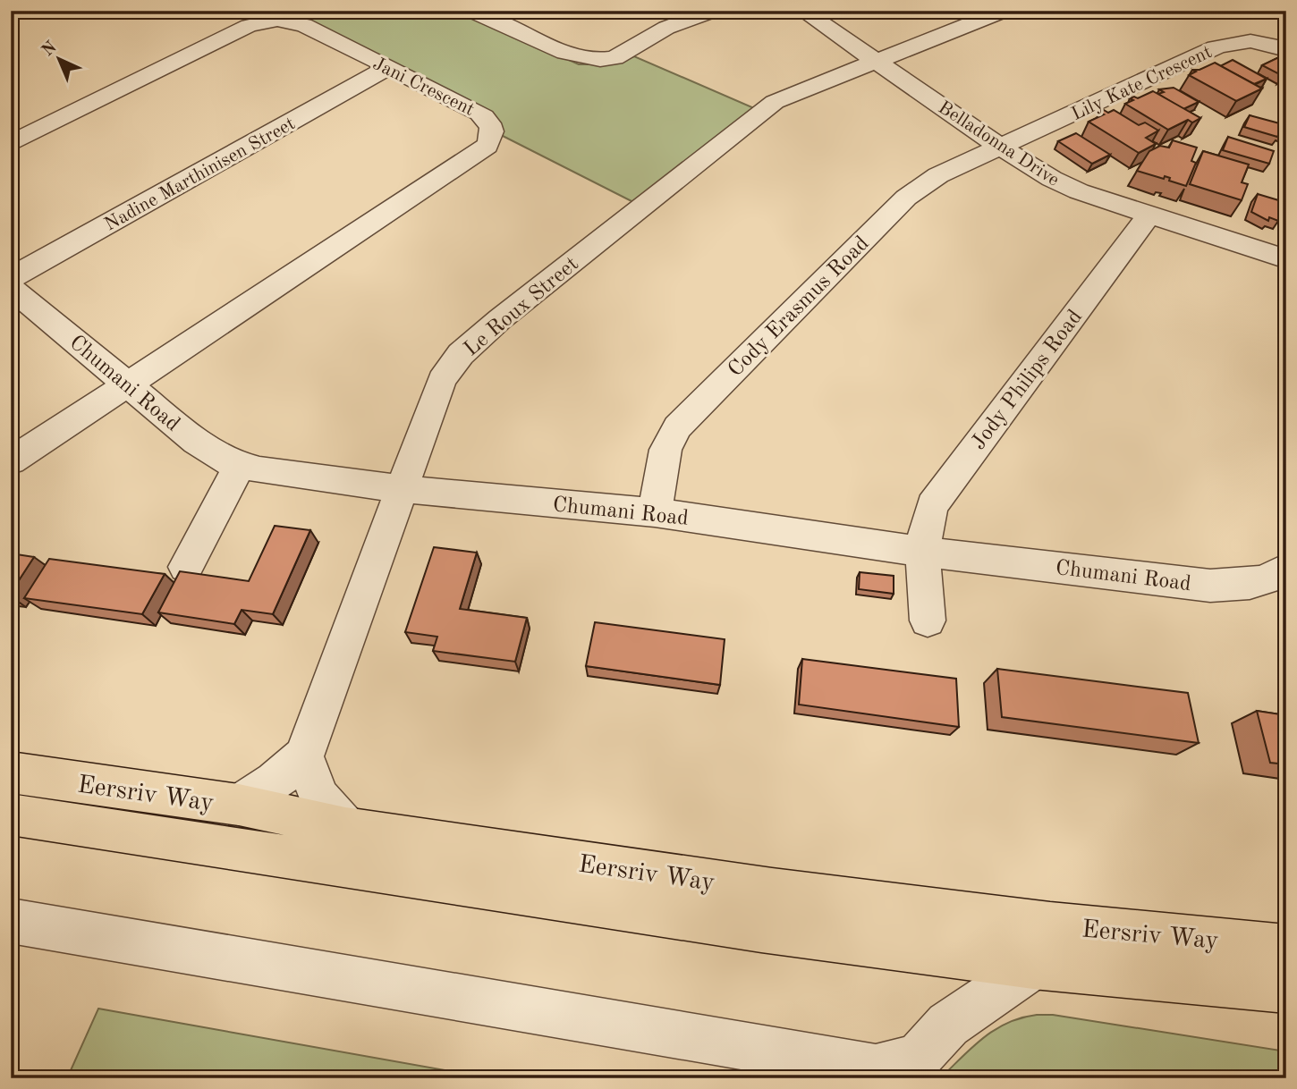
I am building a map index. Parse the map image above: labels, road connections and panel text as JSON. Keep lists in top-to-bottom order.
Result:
{
  "streets": {
    "main road": ["Eersriv Way"],
    "street": [
      "Lily Kate Crescent",
      "Jani Crescent",
      "Belladonna Drive",
      "Nadine Marthinisen Street",
      "Le Roux Street",
      "Cody Erasmus Road",
      "Jody Philips Road",
      "Chumani Road"
    ]
  },
  "crossings": [
    ["Lily Kate Crescent", "Belladonna Drive"],
    ["Lily Kate Crescent", "Cody Erasmus Road"],
    ["Jani Crescent", "Nadine Marthinisen Street"],
    ["Jani Crescent", "Chumani Road"],
    ["Belladonna Drive", "Le Roux Street"],
    ["Belladonna Drive", "Cody Erasmus Road"],
    ["Belladonna Drive", "Jody Philips Road"],
    ["Le Roux Street", "Chumani Road"],
    ["Le Roux Street", "Eersriv Way"],
    ["Cody Erasmus Road", "Chumani Road"],
    ["Jody Philips Road", "Chumani Road"]
  ],
  "north": "top left"
}
